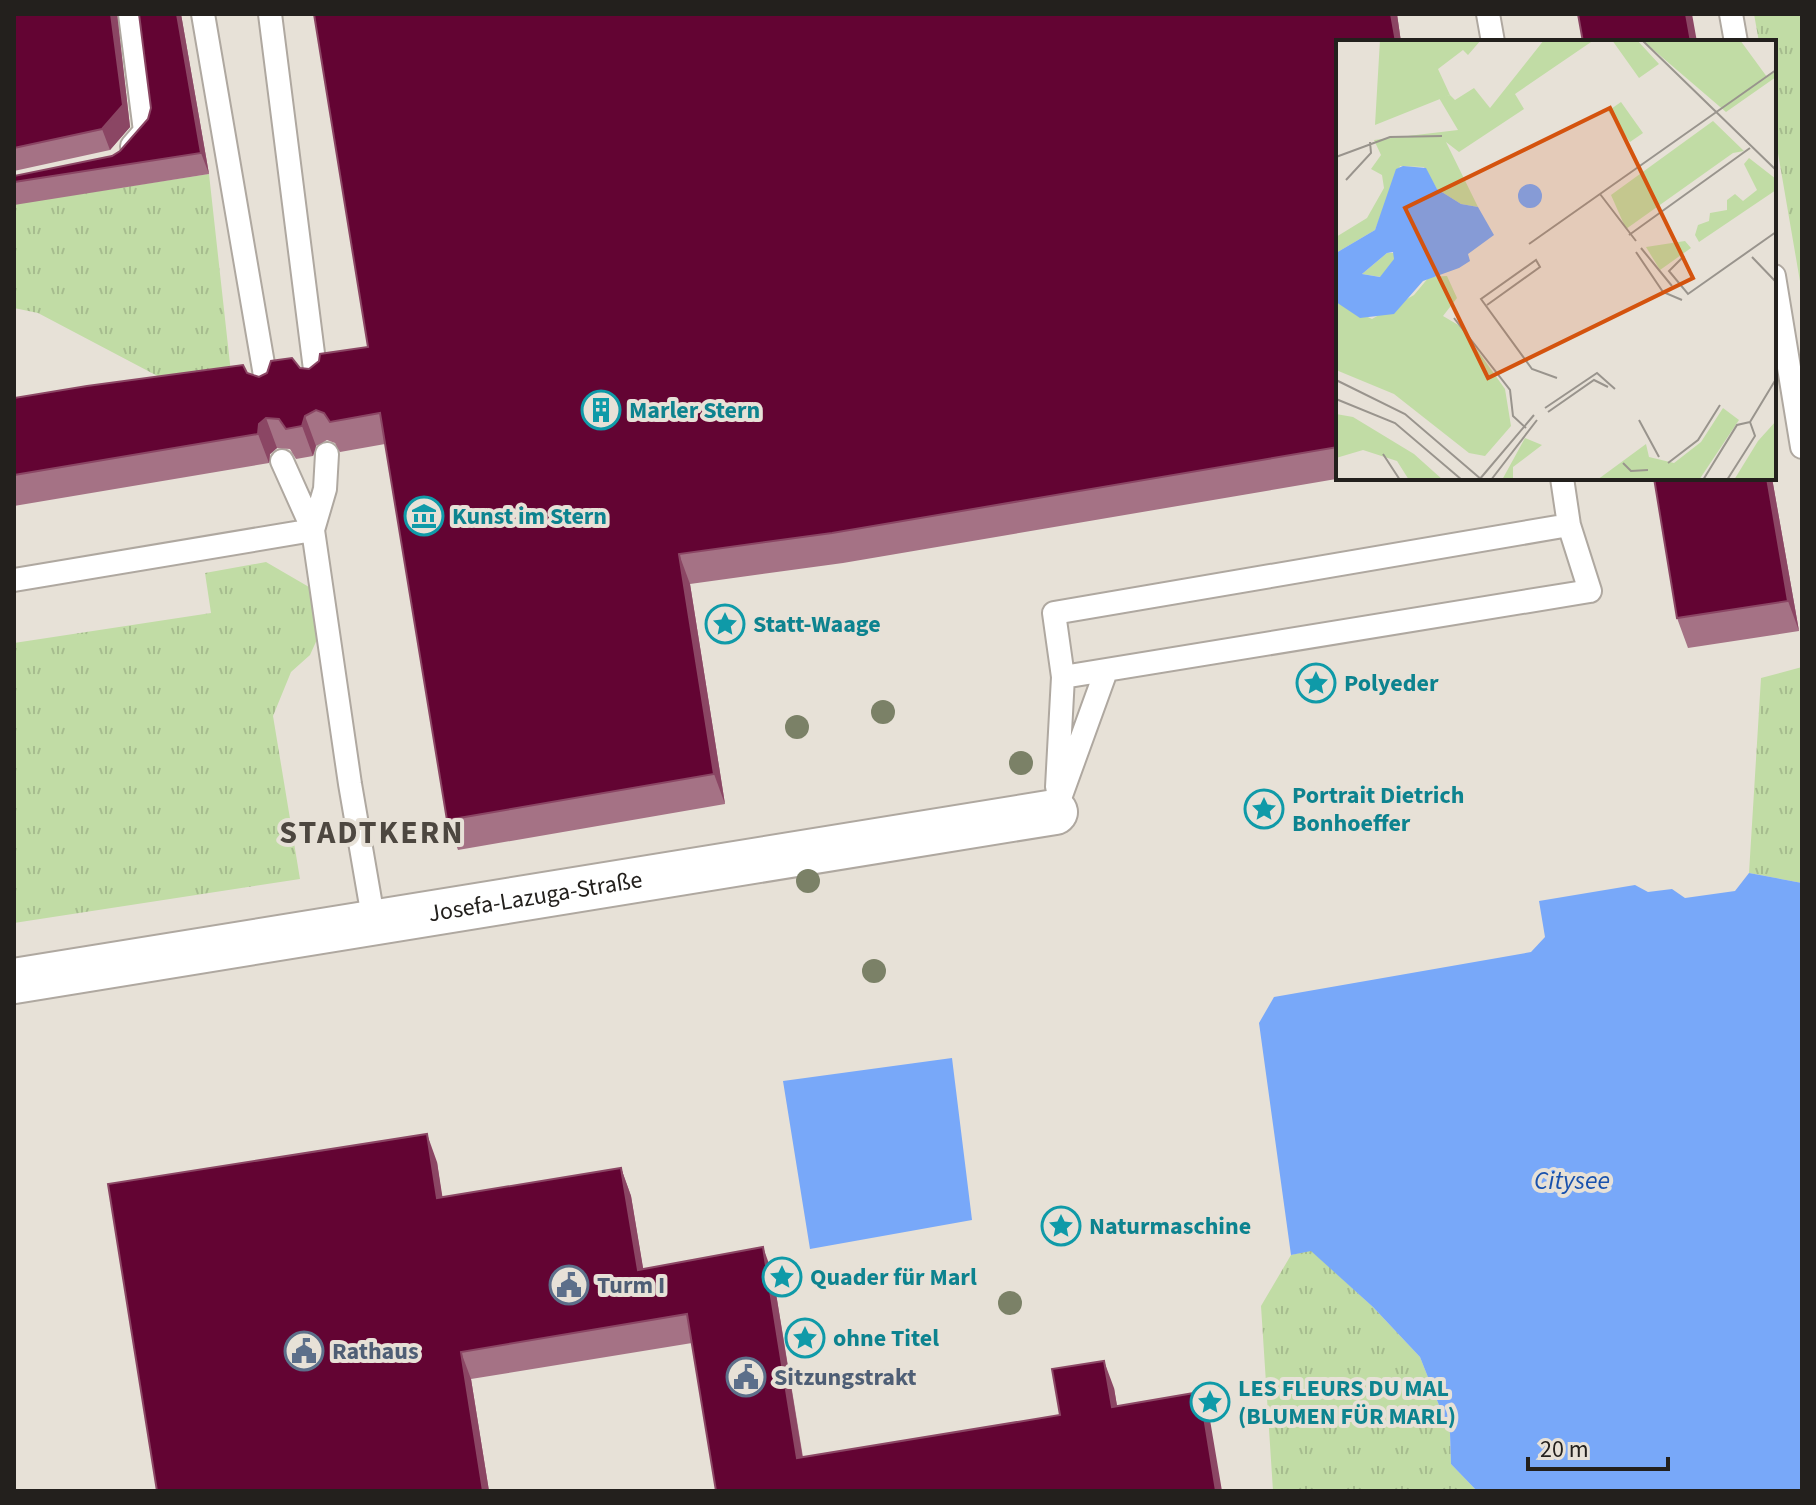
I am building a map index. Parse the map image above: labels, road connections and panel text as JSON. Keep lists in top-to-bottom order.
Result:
{
  "streets": {
    "street": ["Josefa-Lazuga-Straße"]
  },
  "districts": ["STADTKERN"],
  "water": ["Citysee"],
  "places": {
    "building": ["Marler Stern"],
    "museum": ["Kunst im Stern"],
    "place": [
      "Statt-Waage",
      "Polyeder",
      "Portrait Dietrich Bonhoeffer",
      "Naturmaschine",
      "Quader für Marl",
      "ohne Titel",
      "LES FLEURS DU MAL (BLUMEN FÜR MARL)"
    ],
    "public building": ["Turm I", "Rathaus", "Sitzungstrakt"]
  },
  "scale_bar": "20 m"
}
